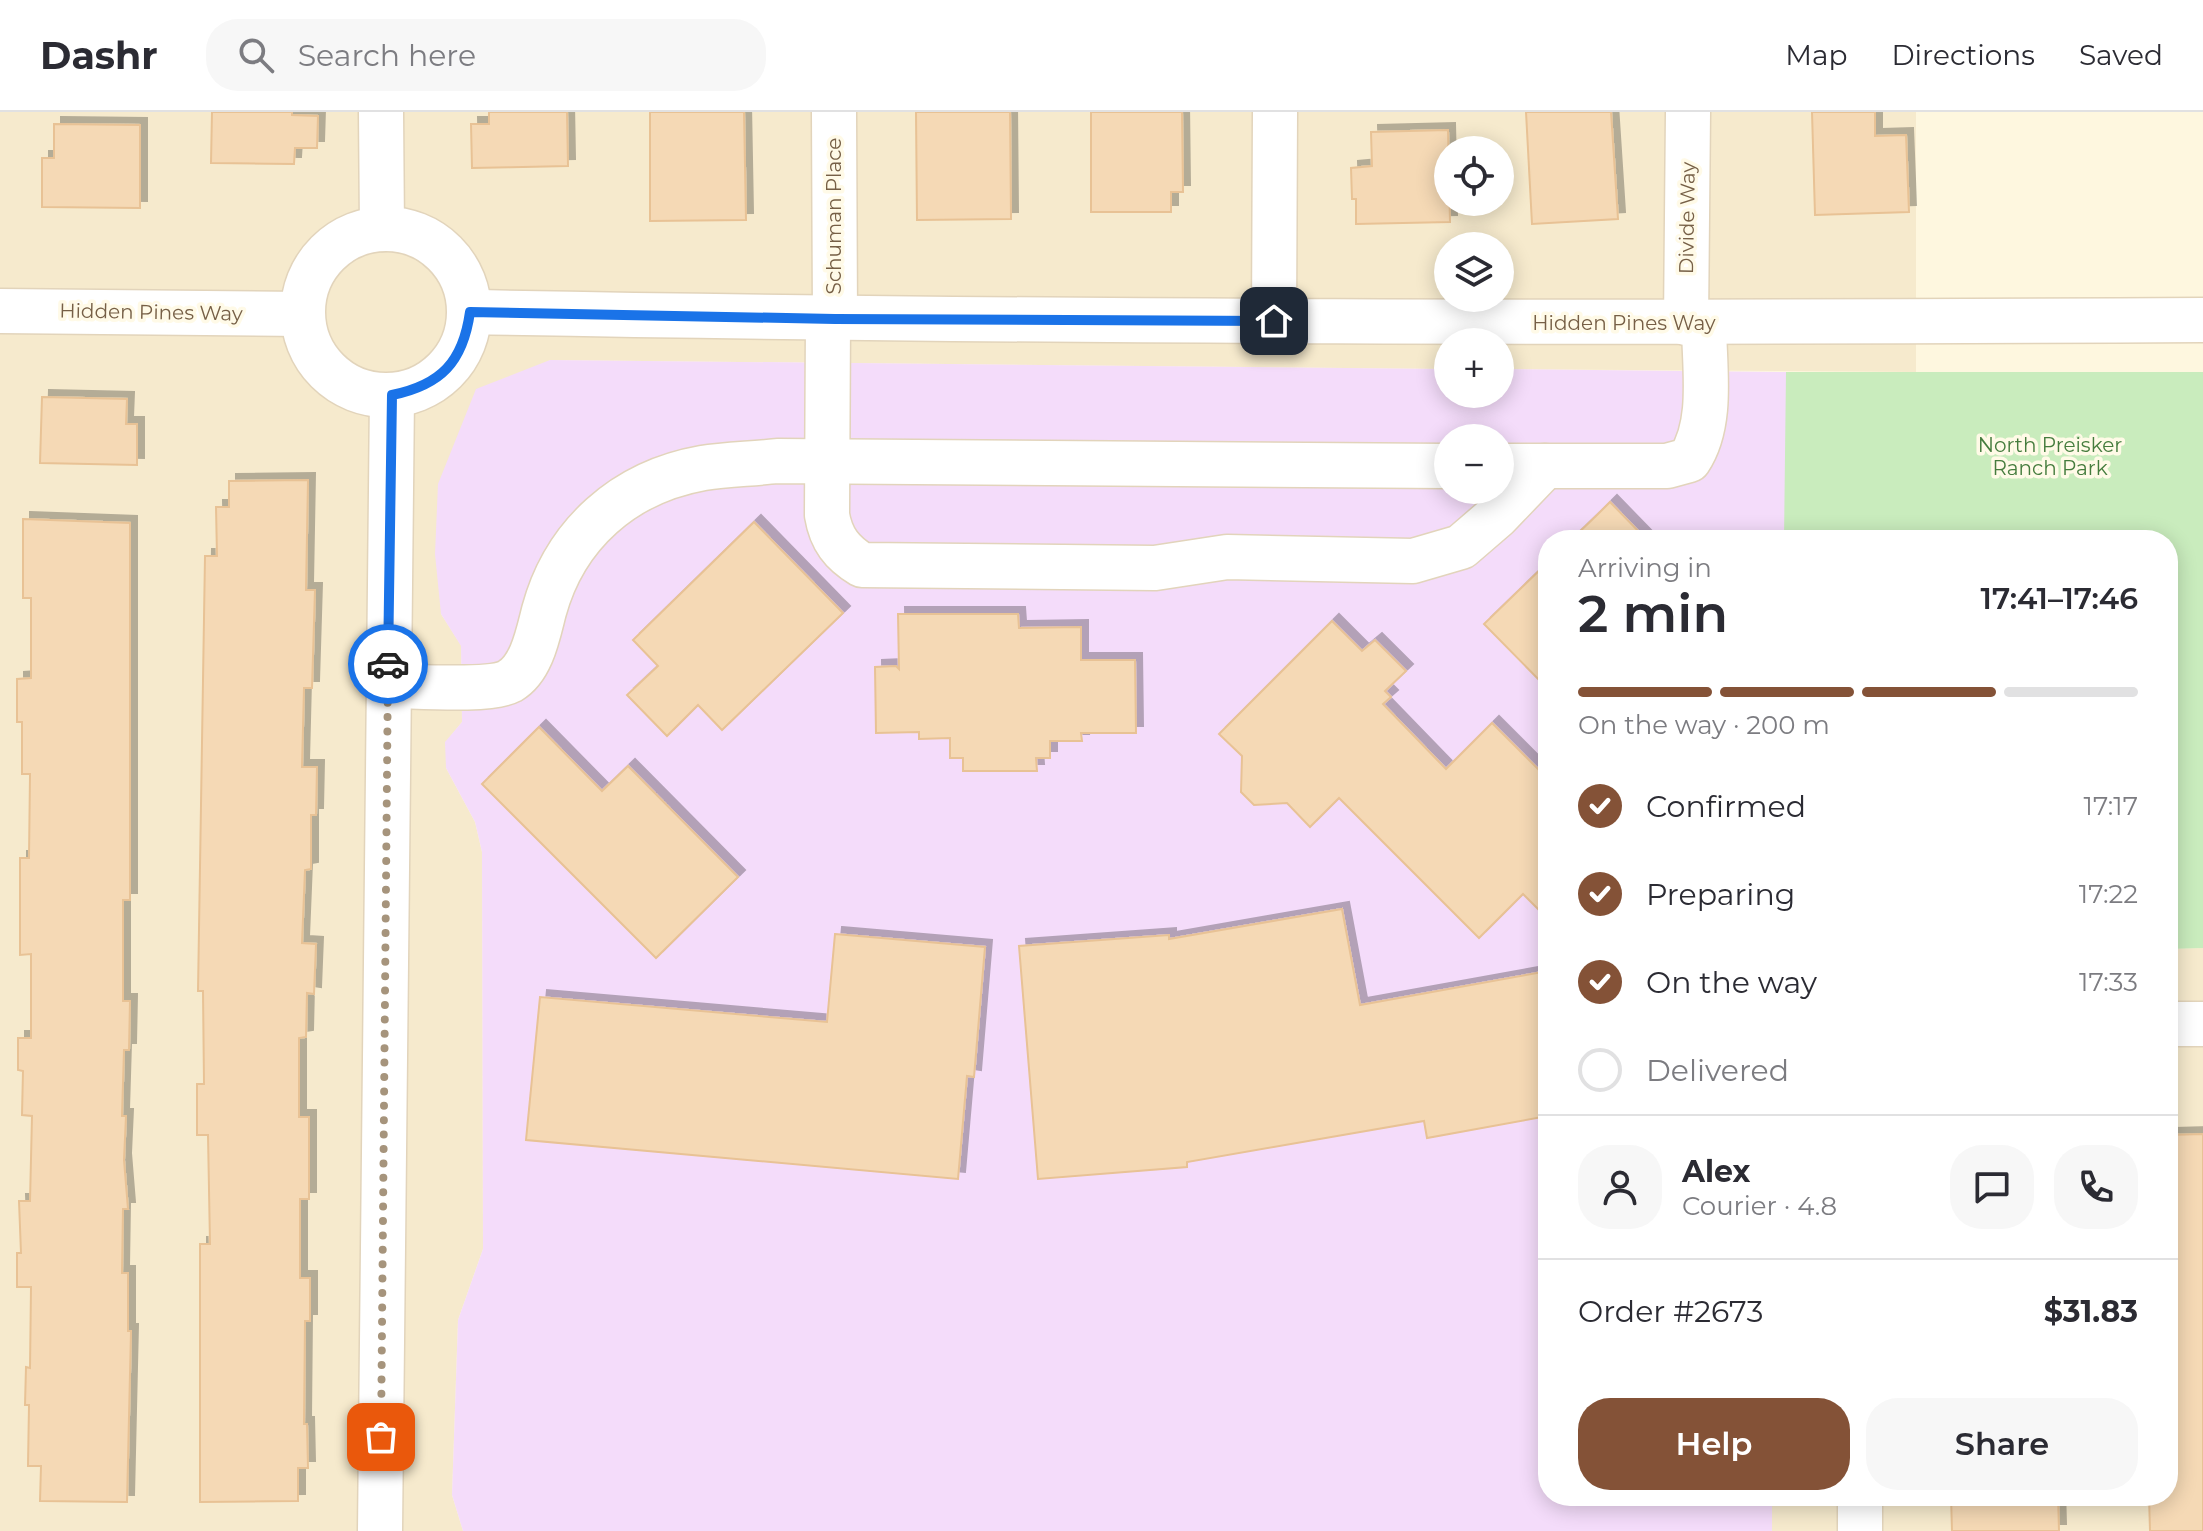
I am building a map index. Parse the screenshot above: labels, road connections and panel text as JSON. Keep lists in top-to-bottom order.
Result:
{
  "streets": {
    "street": ["Schuman Place", "Divide Way", "Hidden Pines Way"]
  },
  "crossings": [
    ["Schuman Place", "Divide Way"],
    ["Schuman Place", "Hidden Pines Way"],
    ["Divide Way", "Hidden Pines Way"]
  ],
  "parks": ["North Preisker Ranch Park"],
  "page": {
    "header": "Dashr",
    "search": "Search here",
    "nav": ["Map", "Directions", "Saved"],
    "map_buttons": ["+", "−"],
    "heading": ["2 min", "Arriving in", "17:41–17:46"],
    "panel": [
      "Alex",
      "Courier · 4.8",
      "Order #2673",
      "$31.83"
    ],
    "bar": "On the way · 200 m",
    "list": [
      ["Confirmed", "17:17"],
      ["Preparing", "17:22"],
      ["On the way", "17:33"],
      "Delivered"
    ],
    "buttons": ["Help", "Share"]
  }
}
